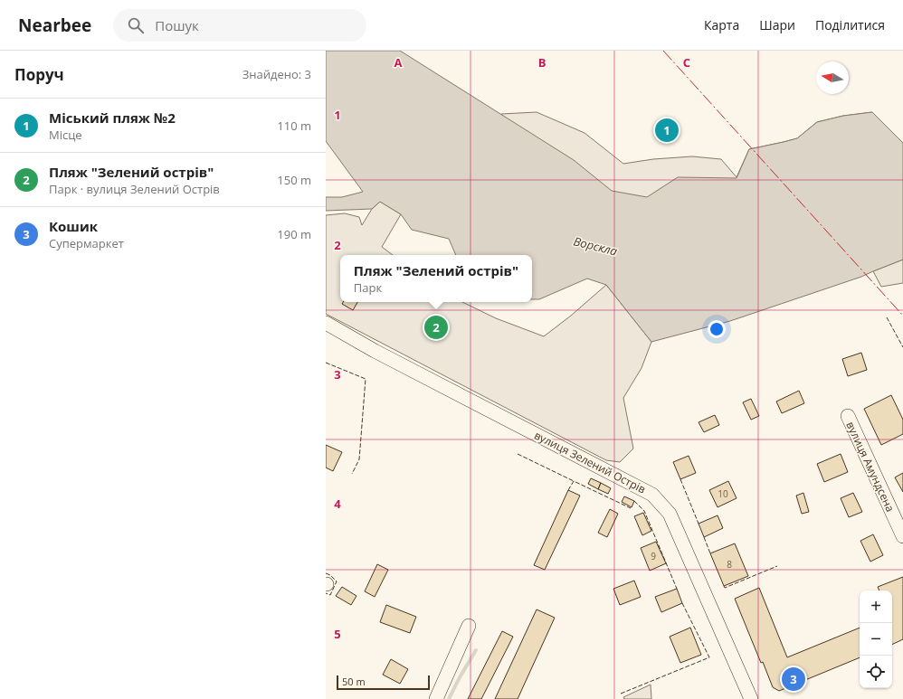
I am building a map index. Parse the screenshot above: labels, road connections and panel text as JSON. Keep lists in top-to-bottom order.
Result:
{
  "streets": {
    "street": ["вулиця Зелений Острів", "вулиця Амундсена"]
  },
  "water": ["Ворскла"],
  "house_numbers": ["10", "9", "8"],
  "scale_bar": "50 m",
  "north": "left",
  "page": {
    "header": "Nearbee",
    "search": "Пошук",
    "nav": ["Карта", "Шари", "Поділитися"],
    "heading": ["Поруч", "Знайдено: 3"],
    "list": [
      {
        "mark": "1",
        "name": "Міський пляж №2",
        "note": "Місце",
        "value": "110 m"
      },
      {
        "mark": "2",
        "name": "Пляж \"Зелений острів\"",
        "note": "Парк · вулиця Зелений Острів",
        "value": "150 m"
      },
      {
        "mark": "3",
        "name": "Кошик",
        "note": "Супермаркет",
        "value": "190 m"
      }
    ],
    "pins": ["1", "2", "3"],
    "popup": ["Пляж \"Зелений острів\"", "Парк"],
    "map_buttons": ["+", "−"],
    "scale": "50 m"
  },
  "grid": {
    "columns": ["A", "B", "C"],
    "rows": [
      "1",
      "2",
      "3",
      "4",
      "5"
    ]
  }
}
